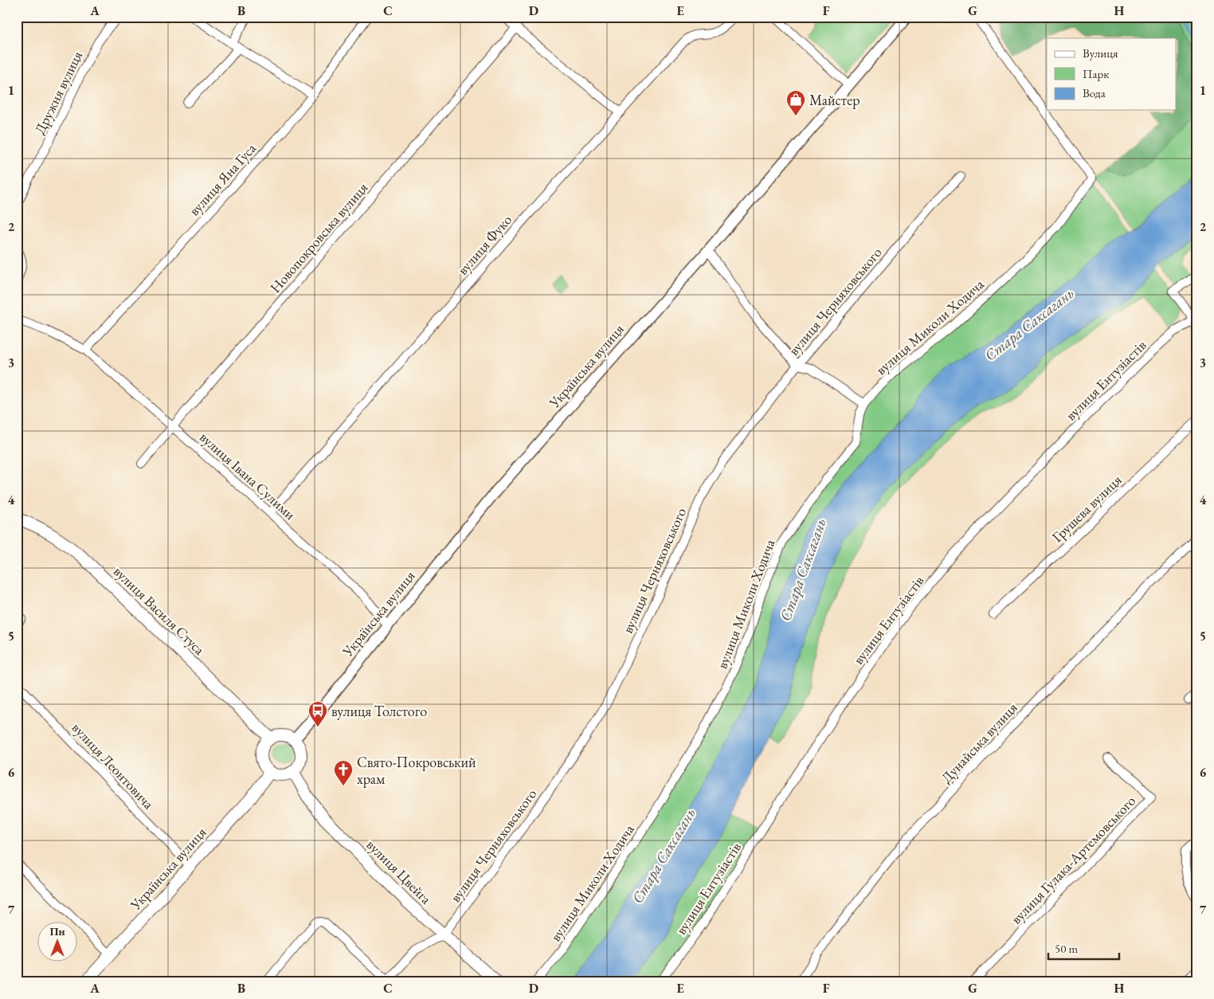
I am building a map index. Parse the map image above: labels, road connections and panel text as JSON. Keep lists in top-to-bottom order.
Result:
{
  "streets": {
    "main road": ["Українська вулиця", "вулиця Василя Стуса", "вулиця Цвейга"],
    "street": [
      "Дружня вулиця",
      "вулиця Яна Гуса",
      "Новопокровська вулиця",
      "вулиця Фуко",
      "вулиця Черняховського",
      "вулиця Миколи Ходича",
      "вулиця Ентузіастів",
      "вулиця Івана Сулими",
      "Грушева вулиця",
      "Дунайська вулиця",
      "вулиця Леонтовича",
      "вулиця Гулака-Артемовського"
    ]
  },
  "crossings": [
    ["вулиця Яна Гуса", "вулиця Івана Сулими"],
    ["Новопокровська вулиця", "вулиця Івана Сулими"],
    ["вулиця Фуко", "вулиця Івана Сулими"],
    ["вулиця Черняховського", "вулиця Цвейга"],
    ["Українська вулиця", "вулиця Івана Сулими"],
    ["Українська вулиця", "вулиця Василя Стуса"],
    ["Українська вулиця", "вулиця Леонтовича"],
    ["Українська вулиця", "вулиця Цвейга"],
    ["вулиця Василя Стуса", "вулиця Цвейга"]
  ],
  "water": ["Стара Саксагань"],
  "places": {
    "shop": ["Майстер"],
    "bus stop": ["вулиця Толстого"],
    "church": ["Свято-Покровський храм"]
  },
  "legend": ["Вулиця", "Парк", "Вода"],
  "scale_bar": "50 m",
  "north": "top",
  "grid": {
    "columns": [
      "A",
      "B",
      "C",
      "D",
      "E",
      "F",
      "G",
      "H"
    ],
    "rows": [
      "1",
      "2",
      "3",
      "4",
      "5",
      "6",
      "7"
    ]
  }
}
